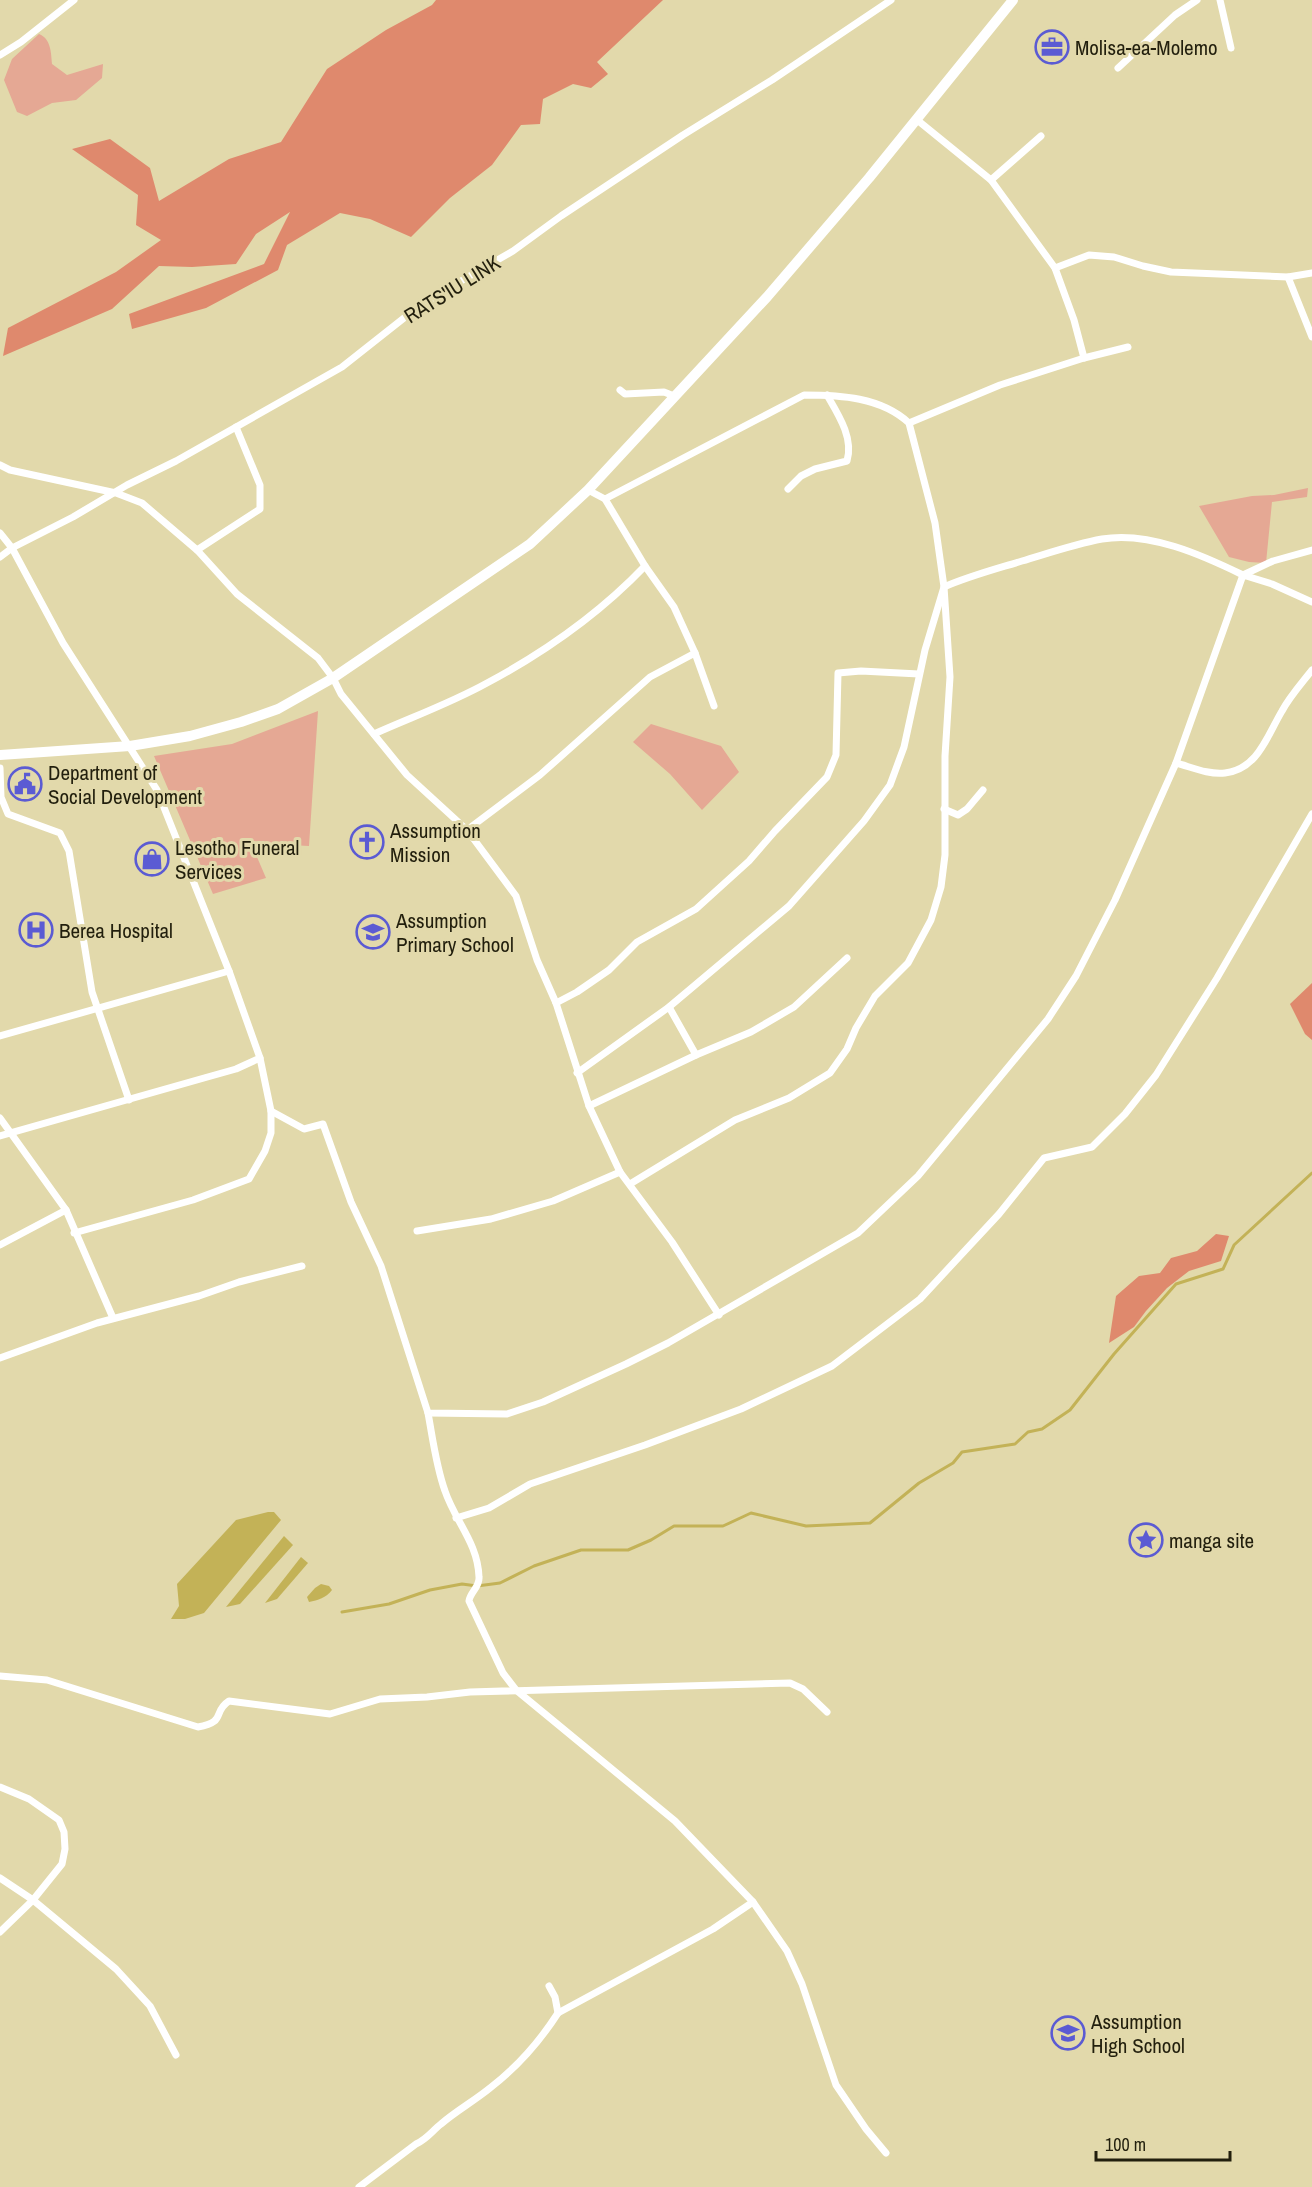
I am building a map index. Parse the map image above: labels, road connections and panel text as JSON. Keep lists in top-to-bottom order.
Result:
{
  "streets": {
    "street": ["RATS'IU LINK"]
  },
  "places": {
    "office": ["Molisa-ea-Molemo"],
    "public building": ["Department of Social Development"],
    "church": ["Assumption Mission"],
    "shop": ["Lesotho Funeral Services"],
    "hospital": ["Berea Hospital"],
    "school or university": ["Assumption Primary School", "Assumption High School"],
    "place": ["manga site"]
  },
  "scale_bar": "100 m"
}
